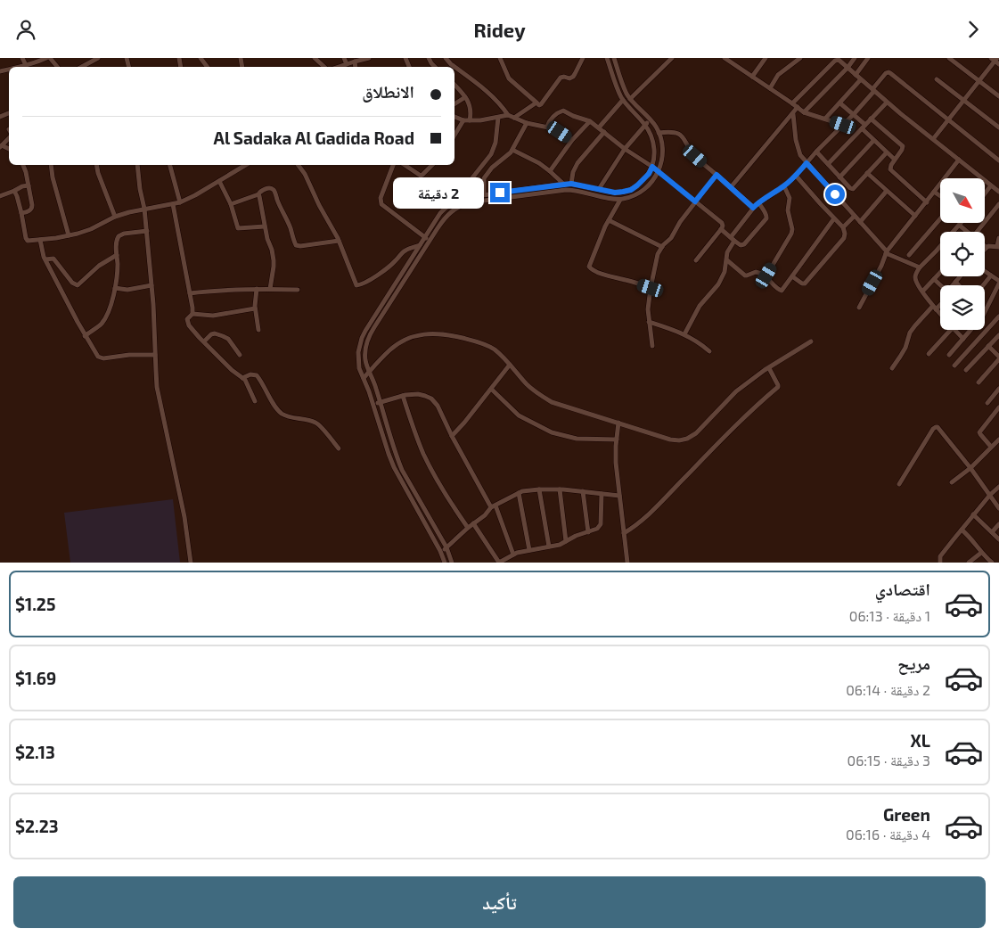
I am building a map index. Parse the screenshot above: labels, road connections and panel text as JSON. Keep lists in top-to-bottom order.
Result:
{
  "north": "bottom right",
  "page": {
    "header": "Ridey",
    "banner": ["الانطلاق", "Al Sadaka Al Gadida Road"],
    "bubble": "2 دقيقة",
    "list": [
      {
        "name": "اقتصادي",
        "note": "1 دقيقة · 06:13",
        "value": "$1.25"
      },
      {
        "name": "مريح",
        "note": "2 دقيقة · 06:14",
        "value": "$1.69"
      },
      {
        "name": "XL",
        "note": "3 دقيقة · 06:15",
        "value": "$2.13"
      },
      {
        "name": "Green",
        "note": "4 دقيقة · 06:16",
        "value": "$2.23"
      }
    ],
    "buttons": "تأكيد"
  }
}
